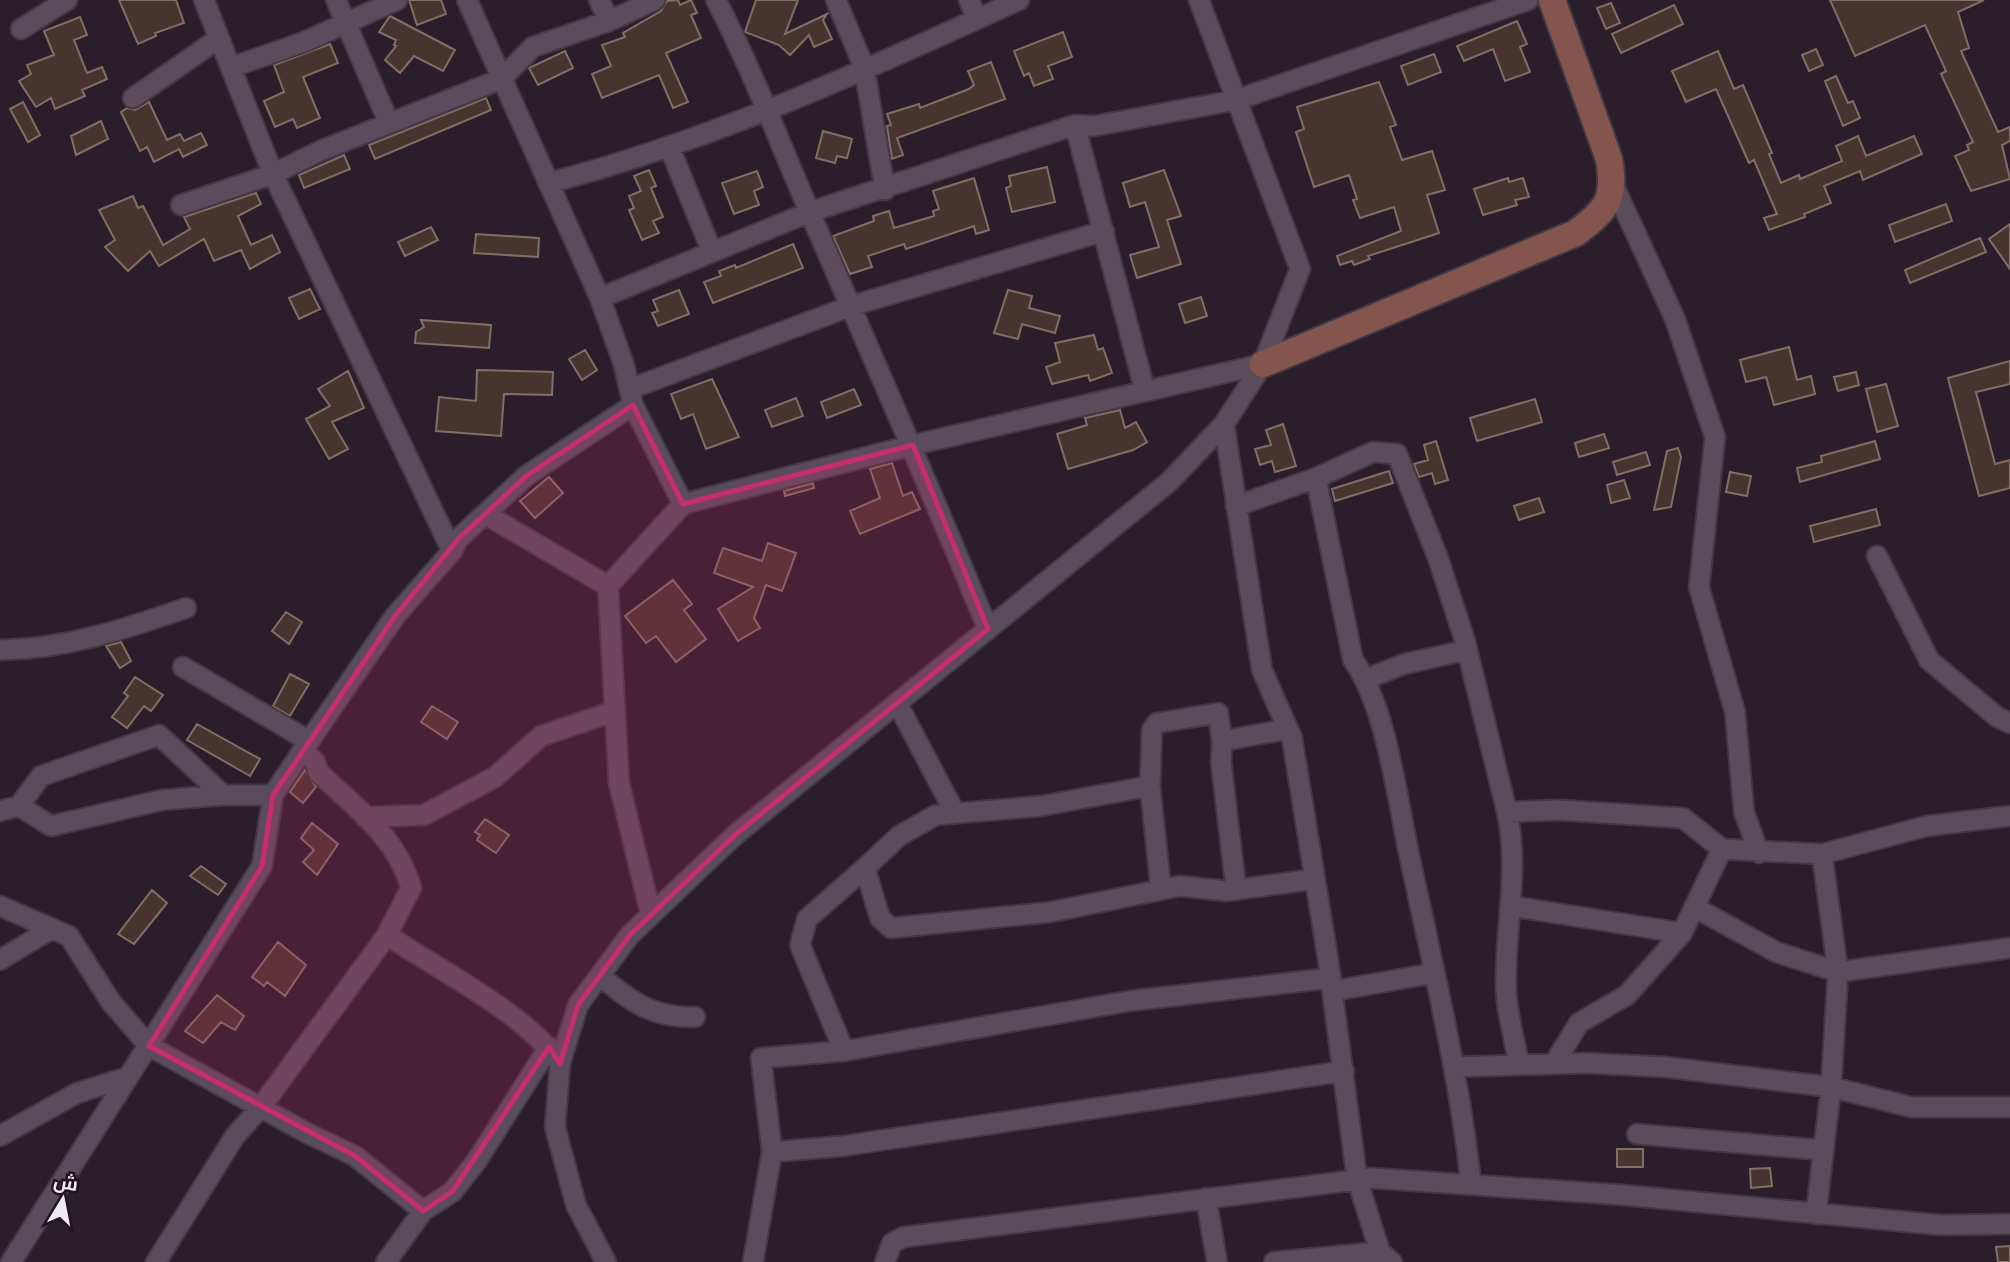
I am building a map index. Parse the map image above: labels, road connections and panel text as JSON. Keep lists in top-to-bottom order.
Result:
{
  "north": "top"
}
